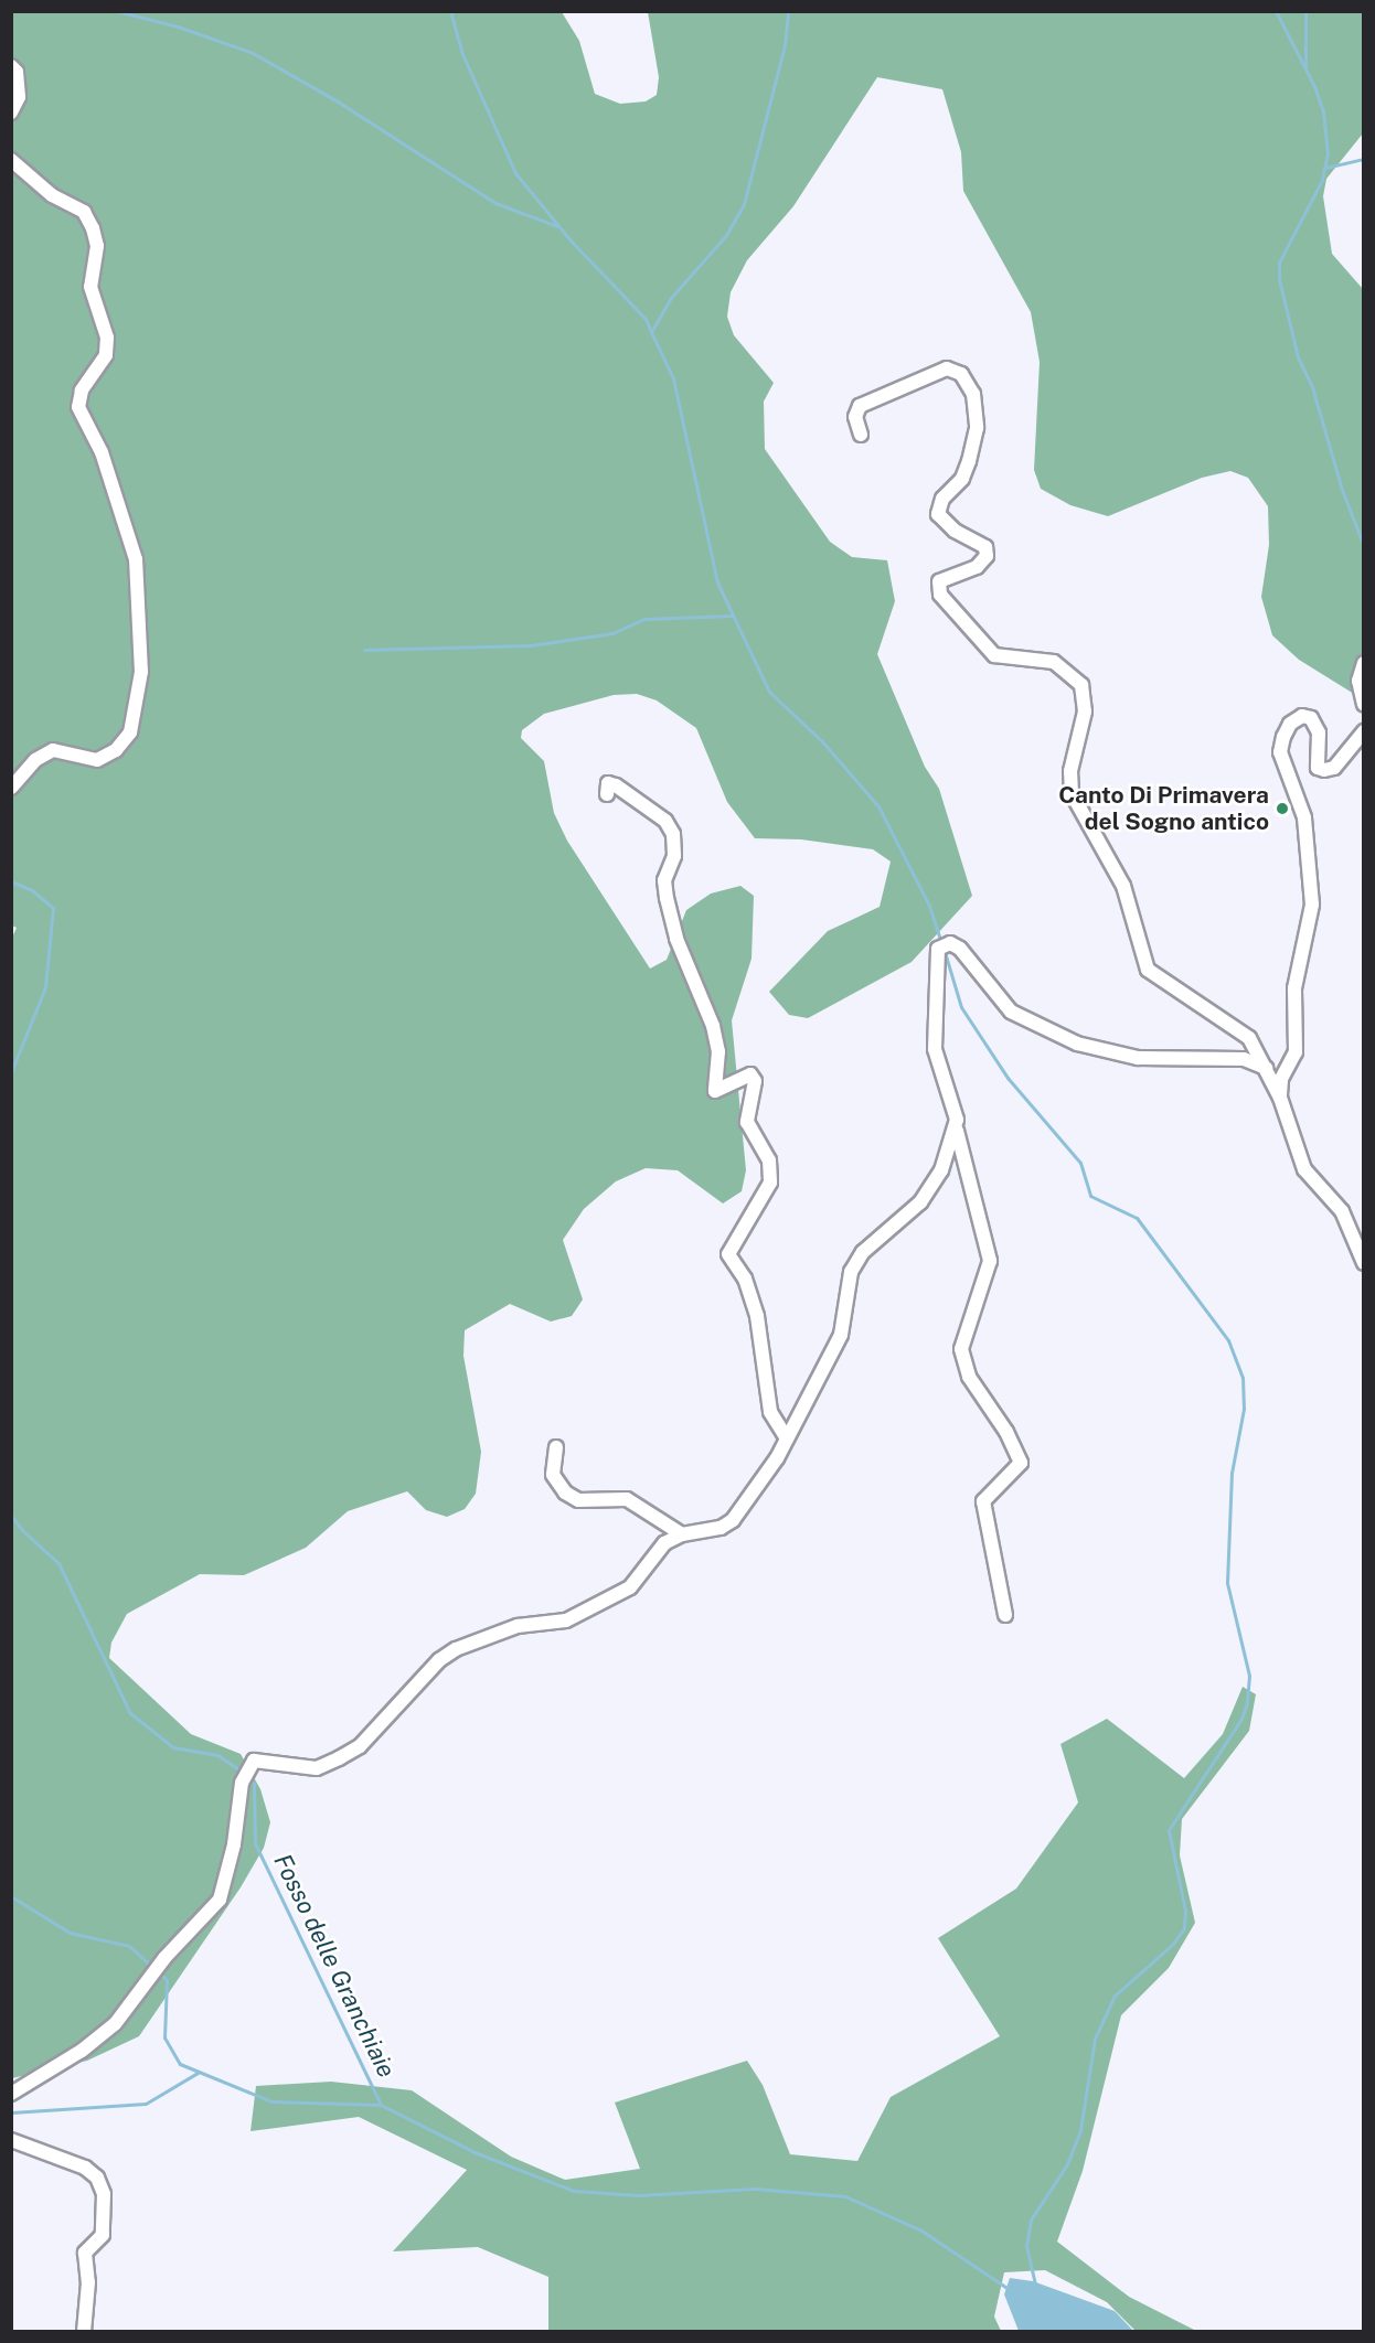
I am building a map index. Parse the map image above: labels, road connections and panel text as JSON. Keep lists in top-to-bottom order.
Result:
{
  "water": ["Fosso delle Granchiaie"],
  "places": ["Canto Di Primavera del Sogno antico"]
}
